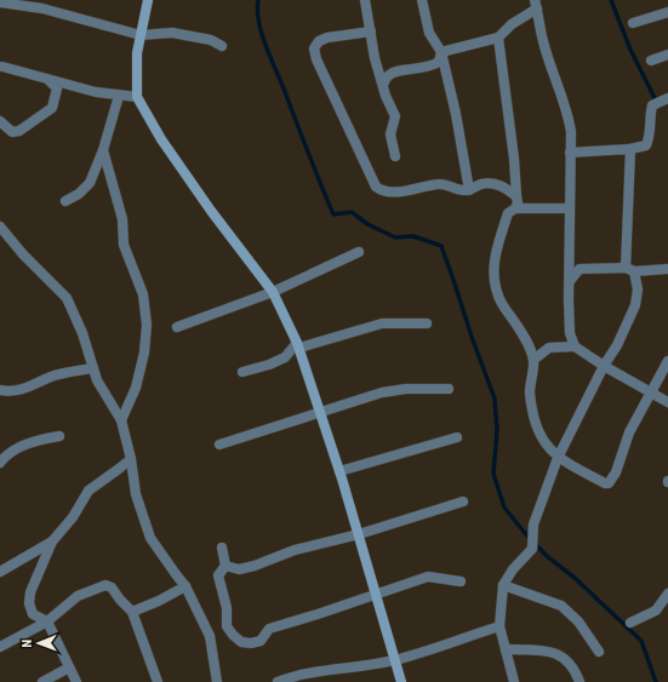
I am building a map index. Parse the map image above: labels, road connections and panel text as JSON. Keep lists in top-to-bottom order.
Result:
{
  "north": "left"
}
